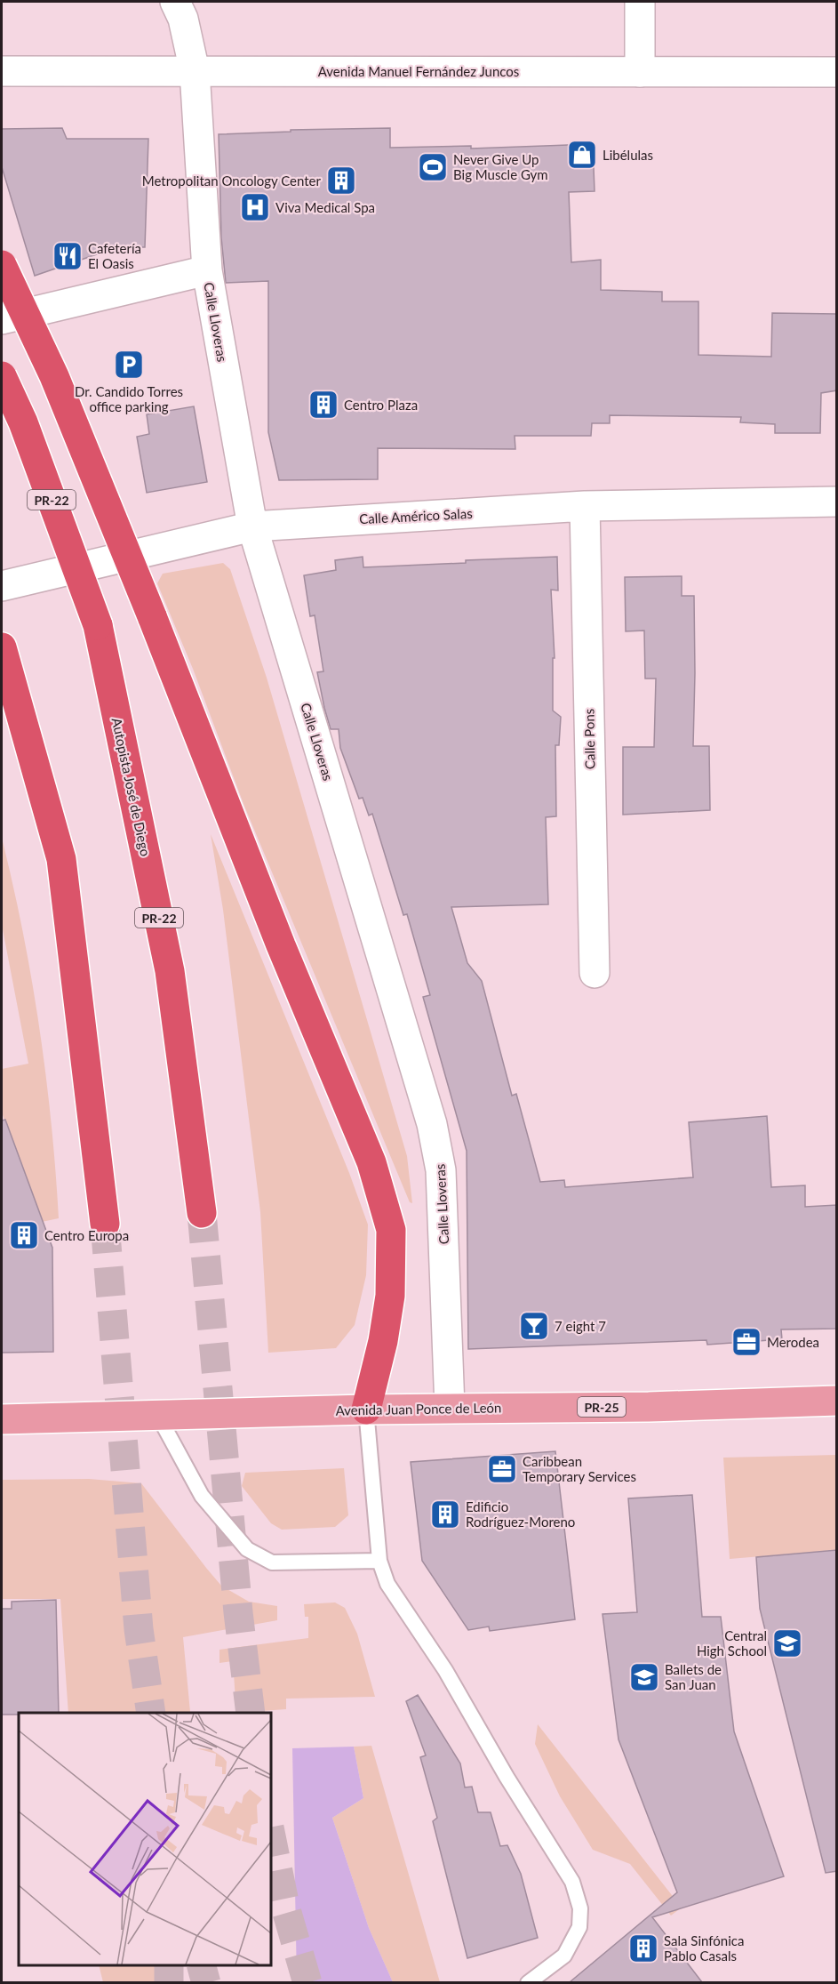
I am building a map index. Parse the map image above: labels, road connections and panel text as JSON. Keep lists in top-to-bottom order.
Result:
{
  "streets": {
    "highway": ["PR-22", "Autopista José de Diego"],
    "main road": ["PR-25", "Avenida Juan Ponce de León"],
    "street": [
      "Avenida Manuel Fernández Juncos",
      "Calle Lloveras",
      "Calle Américo Salas",
      "Calle Pons"
    ]
  },
  "crossings": [
    ["Avenida Manuel Fernández Juncos", "Calle Lloveras"],
    ["Calle Lloveras", "Calle Américo Salas"],
    ["Calle Lloveras", "Avenida Juan Ponce de León"],
    ["Calle Américo Salas", "Calle Pons"]
  ],
  "places": {
    "shop": ["Libélulas"],
    "sports": ["Never Give Up Big Muscle Gym"],
    "building": [
      "Metropolitan Oncology Center",
      "Centro Plaza",
      "Centro Europa",
      "Edificio Rodríguez-Moreno",
      "Sala Sinfónica Pablo Casals"
    ],
    "hospital": ["Viva Medical Spa"],
    "restaurant": ["Cafetería El Oasis"],
    "parking": ["Dr. Candido Torres office parking"],
    "bar": ["7 eight 7"],
    "office": ["Merodea", "Caribbean Temporary Services"],
    "school or university": ["Central High School", "Ballets de San Juan"]
  }
}
